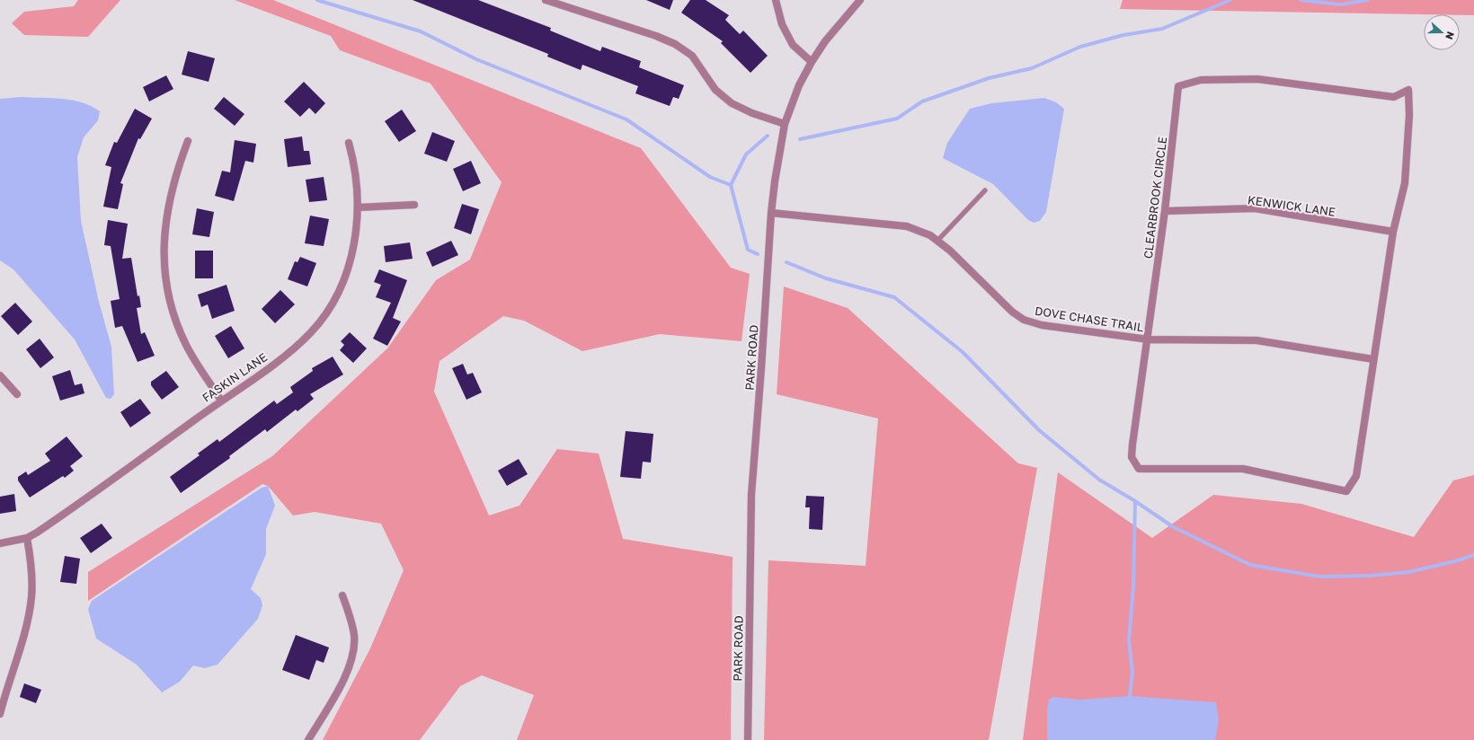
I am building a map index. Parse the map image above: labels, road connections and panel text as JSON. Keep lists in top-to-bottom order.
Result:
{
  "streets": {
    "street": [
      "CLEARBROOK CIRCLE",
      "KENWICK LANE",
      "DOVE CHASE TRAIL",
      "PARK ROAD",
      "FASKIN LANE"
    ]
  },
  "crossings": [
    ["CLEARBROOK CIRCLE", "KENWICK LANE"],
    ["CLEARBROOK CIRCLE", "DOVE CHASE TRAIL"],
    ["DOVE CHASE TRAIL", "PARK ROAD"]
  ],
  "north": "right"
}
